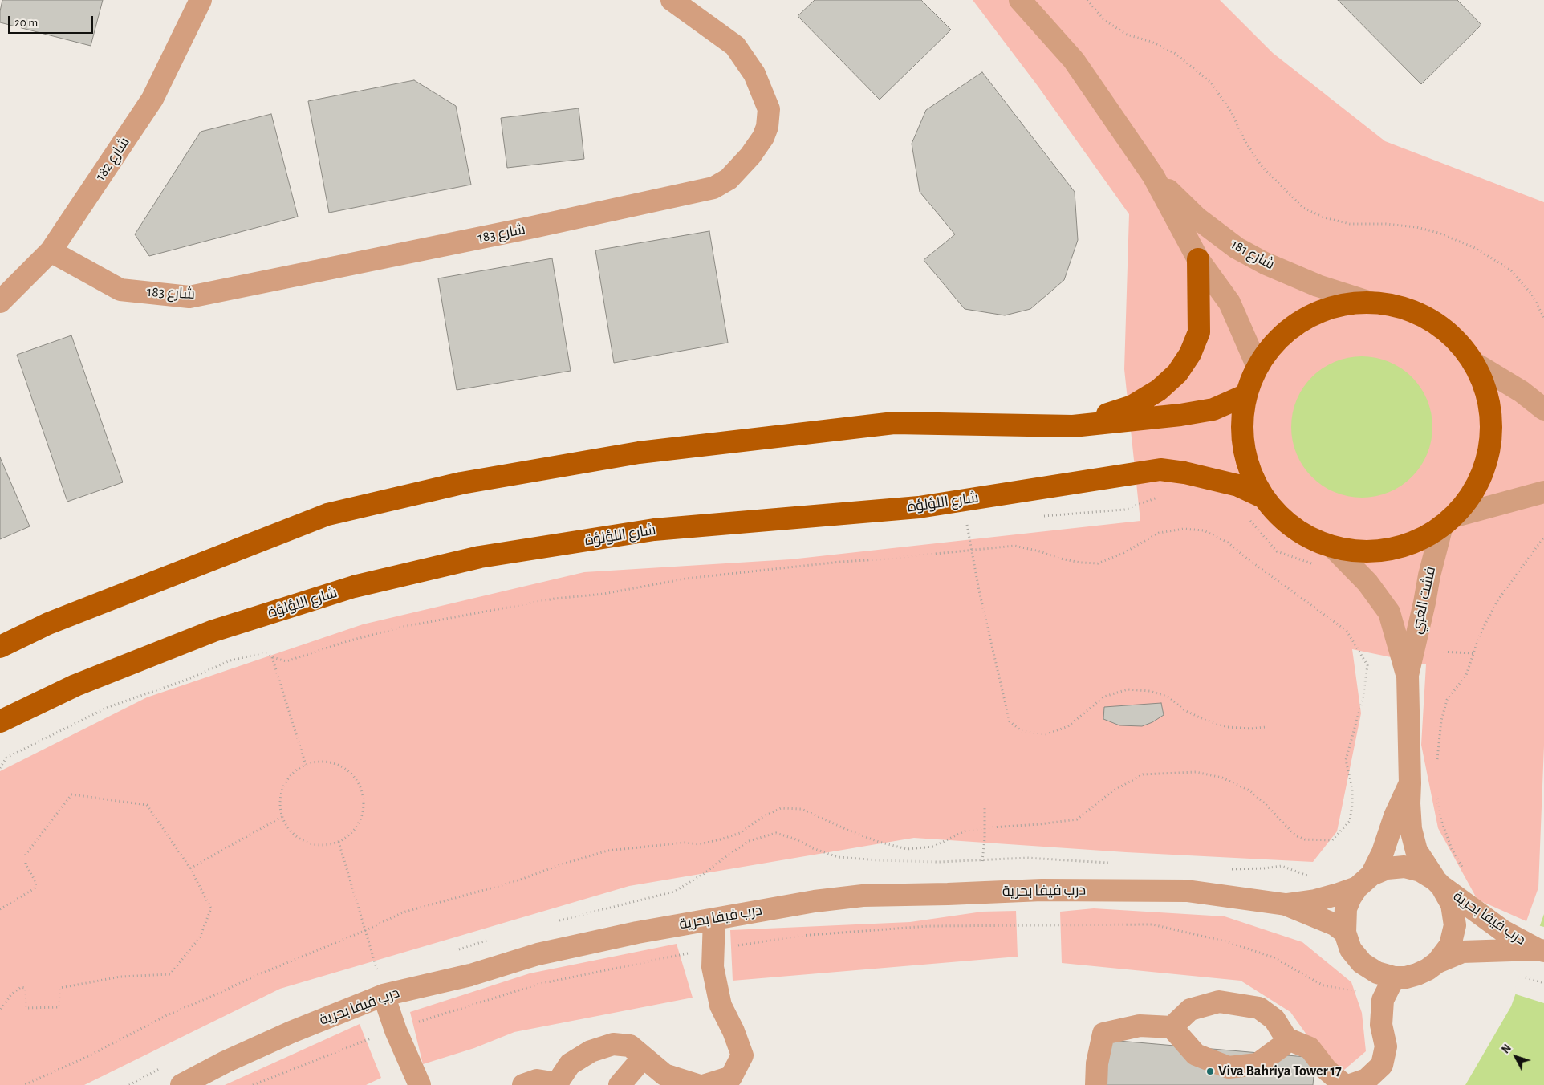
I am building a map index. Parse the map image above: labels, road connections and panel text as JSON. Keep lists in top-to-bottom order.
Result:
{
  "streets": {
    "main road": ["شارع اللؤلؤة"],
    "street": [
      "شارع 182",
      "شارع 183",
      "شارع 181",
      "فشت الغبي",
      "درب فيفا بحرية"
    ]
  },
  "crossings": [
    ["شارع 182", "شارع 183"],
    ["فشت الغبي", "درب فيفا بحرية"]
  ],
  "places": ["Viva Bahriya Tower 17"],
  "scale_bar": "20 m",
  "north": "top left"
}
